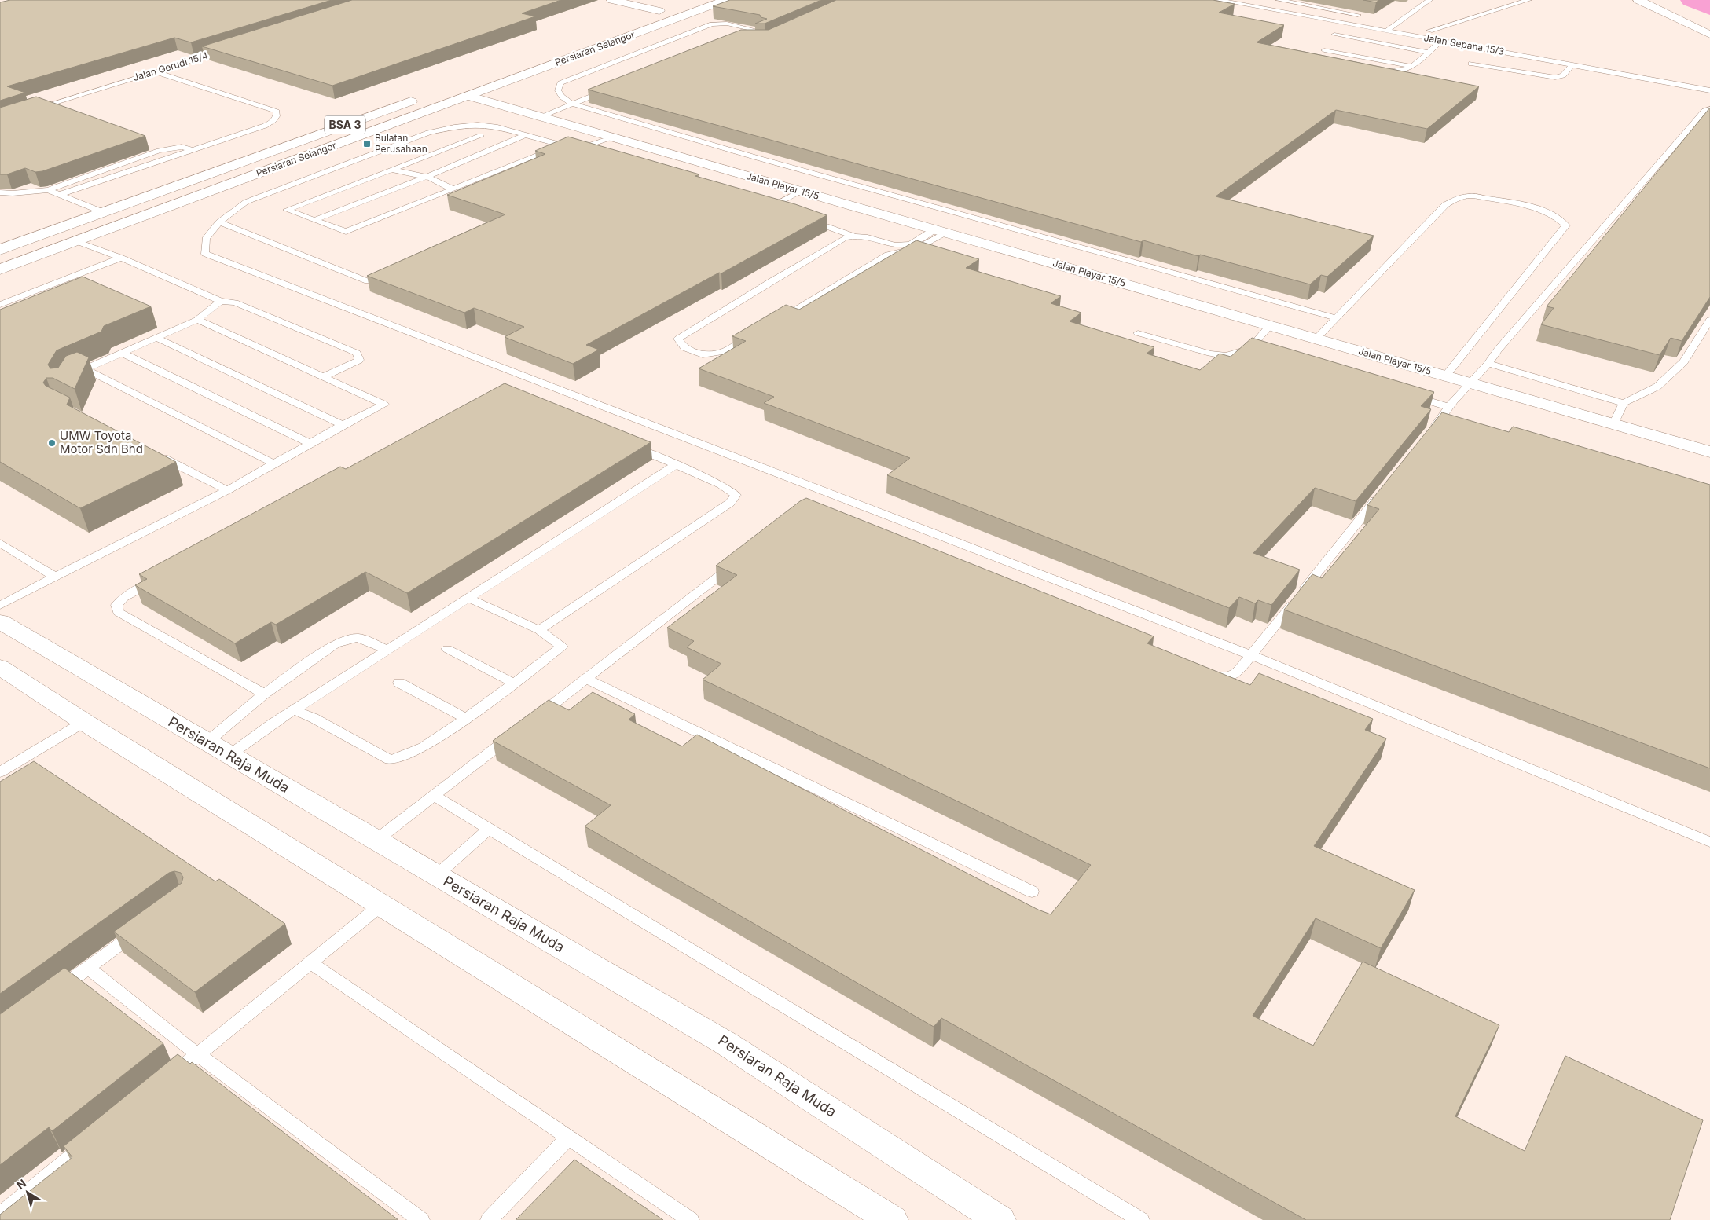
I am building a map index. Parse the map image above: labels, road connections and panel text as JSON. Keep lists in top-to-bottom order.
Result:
{
  "streets": {
    "main road": [
      "Persiaran Selangor",
      "BSA 3",
      "Jalan Playar 15/5",
      "Persiaran Raja Muda"
    ],
    "lane": ["Jalan Sepana 15/3", "Jalan Gerudi 15/4"]
  },
  "crossings": [
    ["Persiaran Selangor", "Jalan Playar 15/5"]
  ],
  "places": {
    "transit": ["Bulatan Perusahaan"],
    "other": ["UMW Toyota Motor Sdn Bhd"]
  },
  "north": "top left"
}
